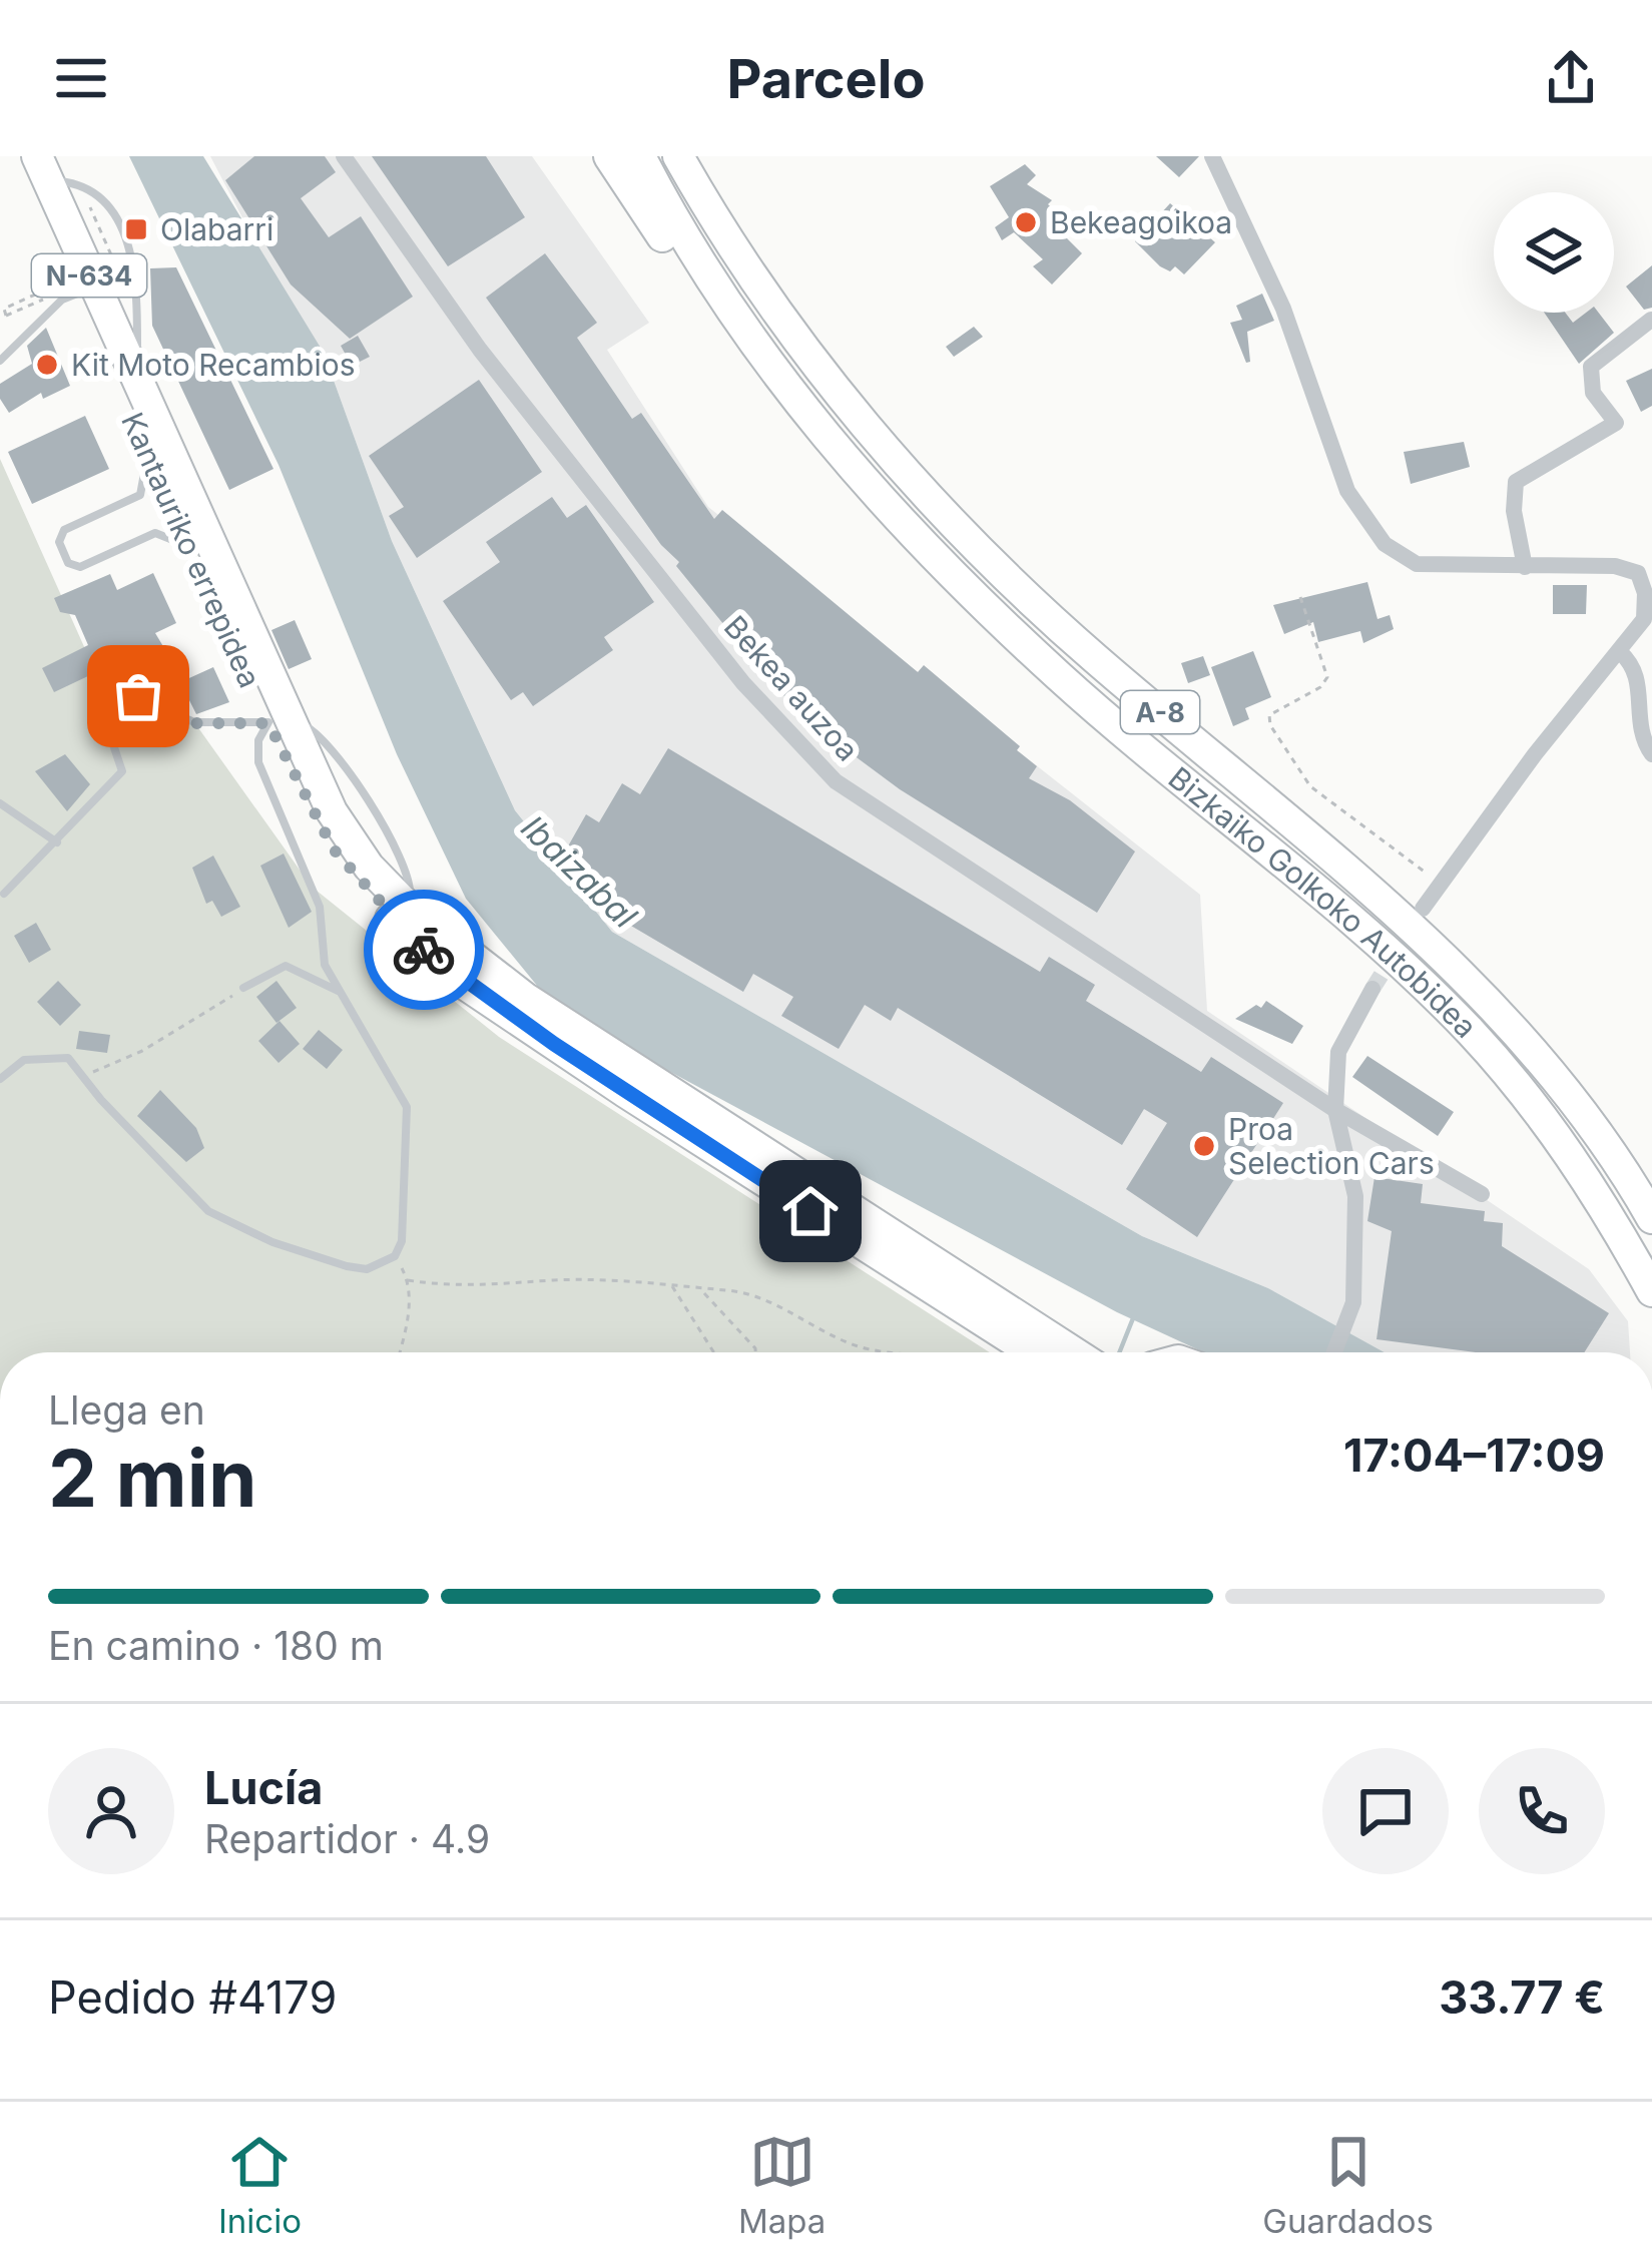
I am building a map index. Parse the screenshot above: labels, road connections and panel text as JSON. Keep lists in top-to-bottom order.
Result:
{
  "streets": {
    "highway": [
      "N-634",
      "Kantauriko errepidea",
      "A-8",
      "Bizkaiko Golkoko Autobidea"
    ],
    "street": ["Bekea auzoa"]
  },
  "crossings": [
    ["N-634", "Kantauriko errepidea"]
  ],
  "water": ["Ibaizabal"],
  "places": {
    "other": ["Bekeagoikoa", "Kit Moto Recambios", "Proa Selection Cars"],
    "transit": ["Olabarri"]
  },
  "page": {
    "header": "Parcelo",
    "heading": ["2 min", "Llega en", "17:04–17:09"],
    "panel": [
      "Lucía",
      "Repartidor · 4.9",
      "Pedido #4179",
      "33.77 €"
    ],
    "bar": "En camino · 180 m",
    "tabs": ["Inicio", "Mapa", "Guardados"]
  }
}
